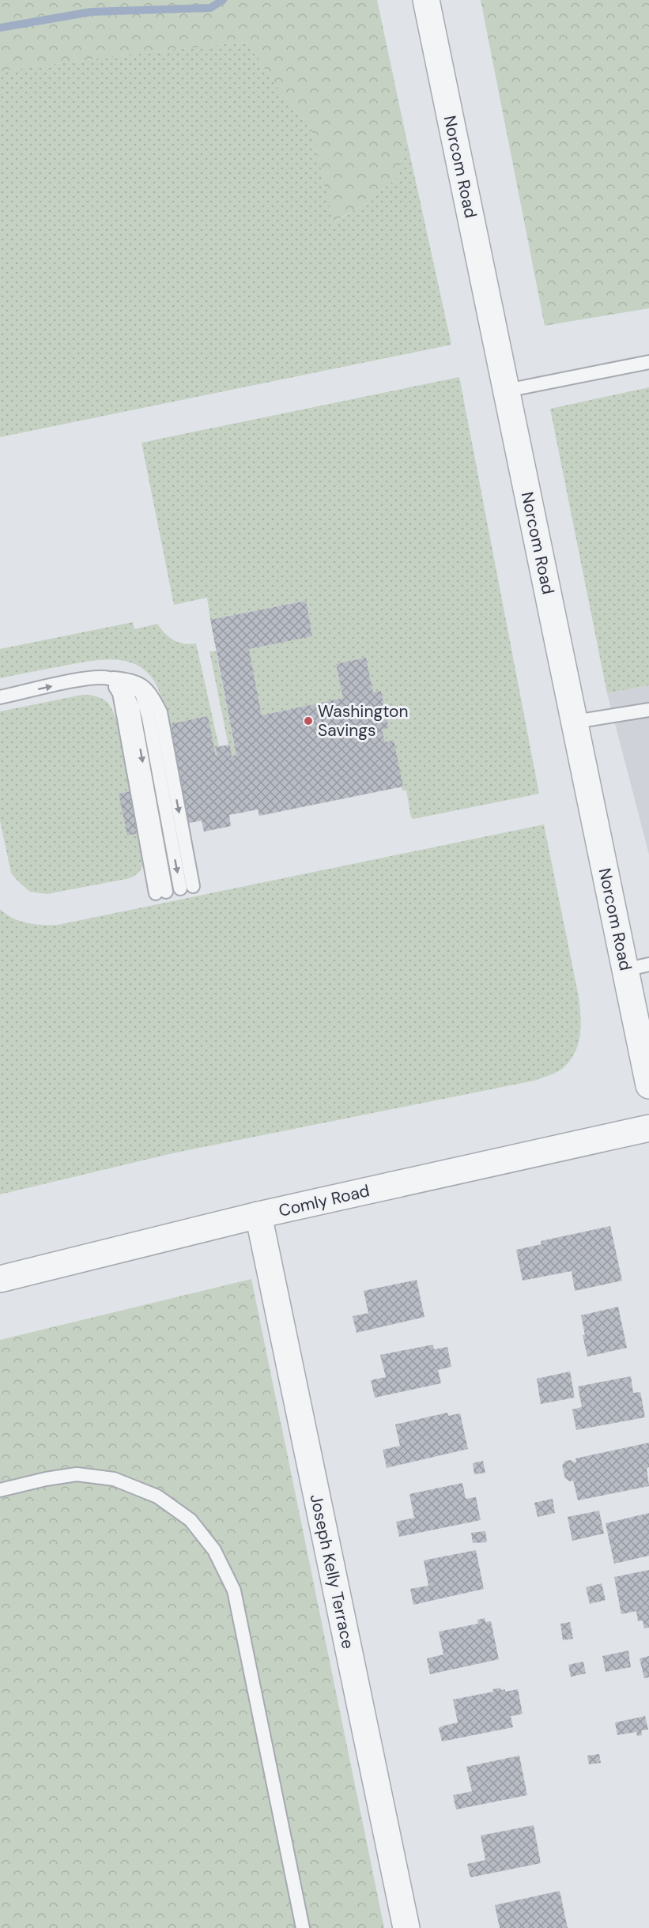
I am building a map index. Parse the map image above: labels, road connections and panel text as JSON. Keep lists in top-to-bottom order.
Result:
{
  "streets": {
    "street": ["Norcom Road", "Comly Road", "Joseph Kelly Terrace"]
  },
  "crossings": [
    ["Comly Road", "Joseph Kelly Terrace"]
  ],
  "places": ["Washington Savings"]
}
